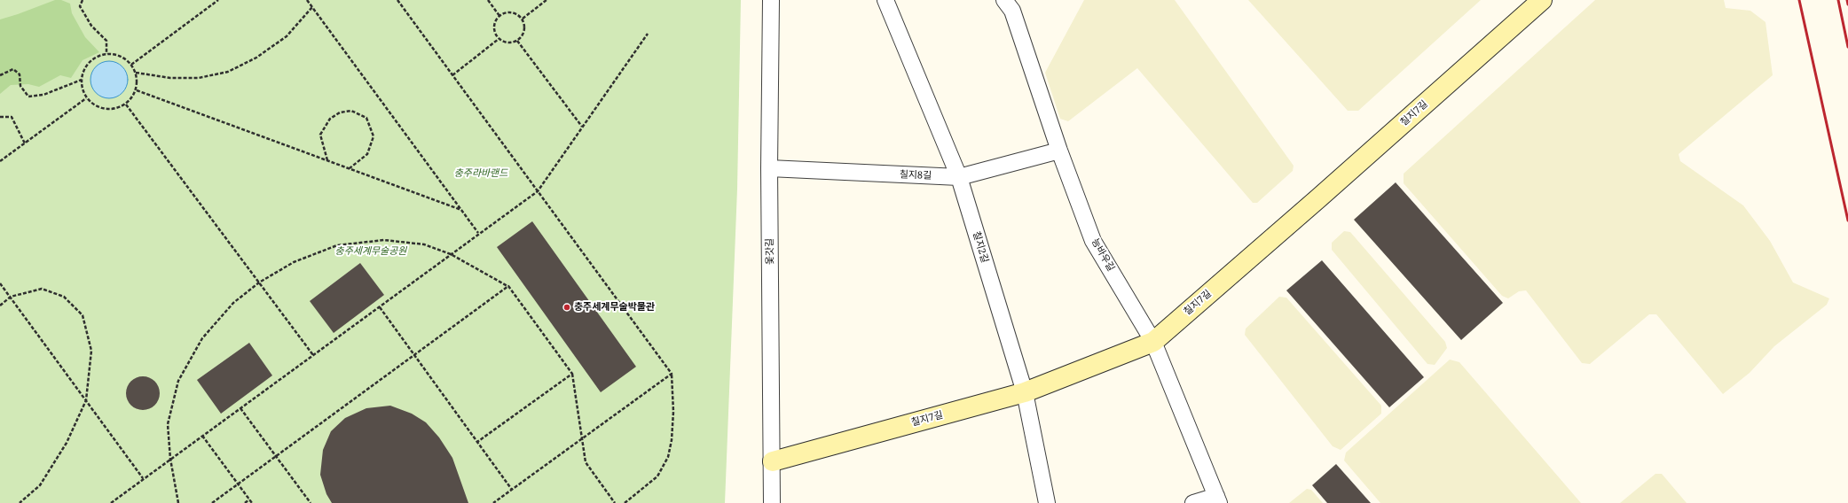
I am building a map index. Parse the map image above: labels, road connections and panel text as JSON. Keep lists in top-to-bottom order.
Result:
{
  "streets": {
    "street": [
      "칠지7길",
      "칠지8길",
      "칠지2길",
      "옻갓길",
      "능바우길"
    ]
  },
  "crossings": [
    ["칠지7길", "칠지2길"],
    ["칠지7길", "옻갓길"],
    ["칠지7길", "능바우길"],
    ["칠지8길", "칠지2길"],
    ["칠지8길", "옻갓길"],
    ["칠지8길", "능바우길"]
  ],
  "parks": ["충주라바랜드", "충주세계무술공원"],
  "places": ["충주세계무술박물관"]
}
